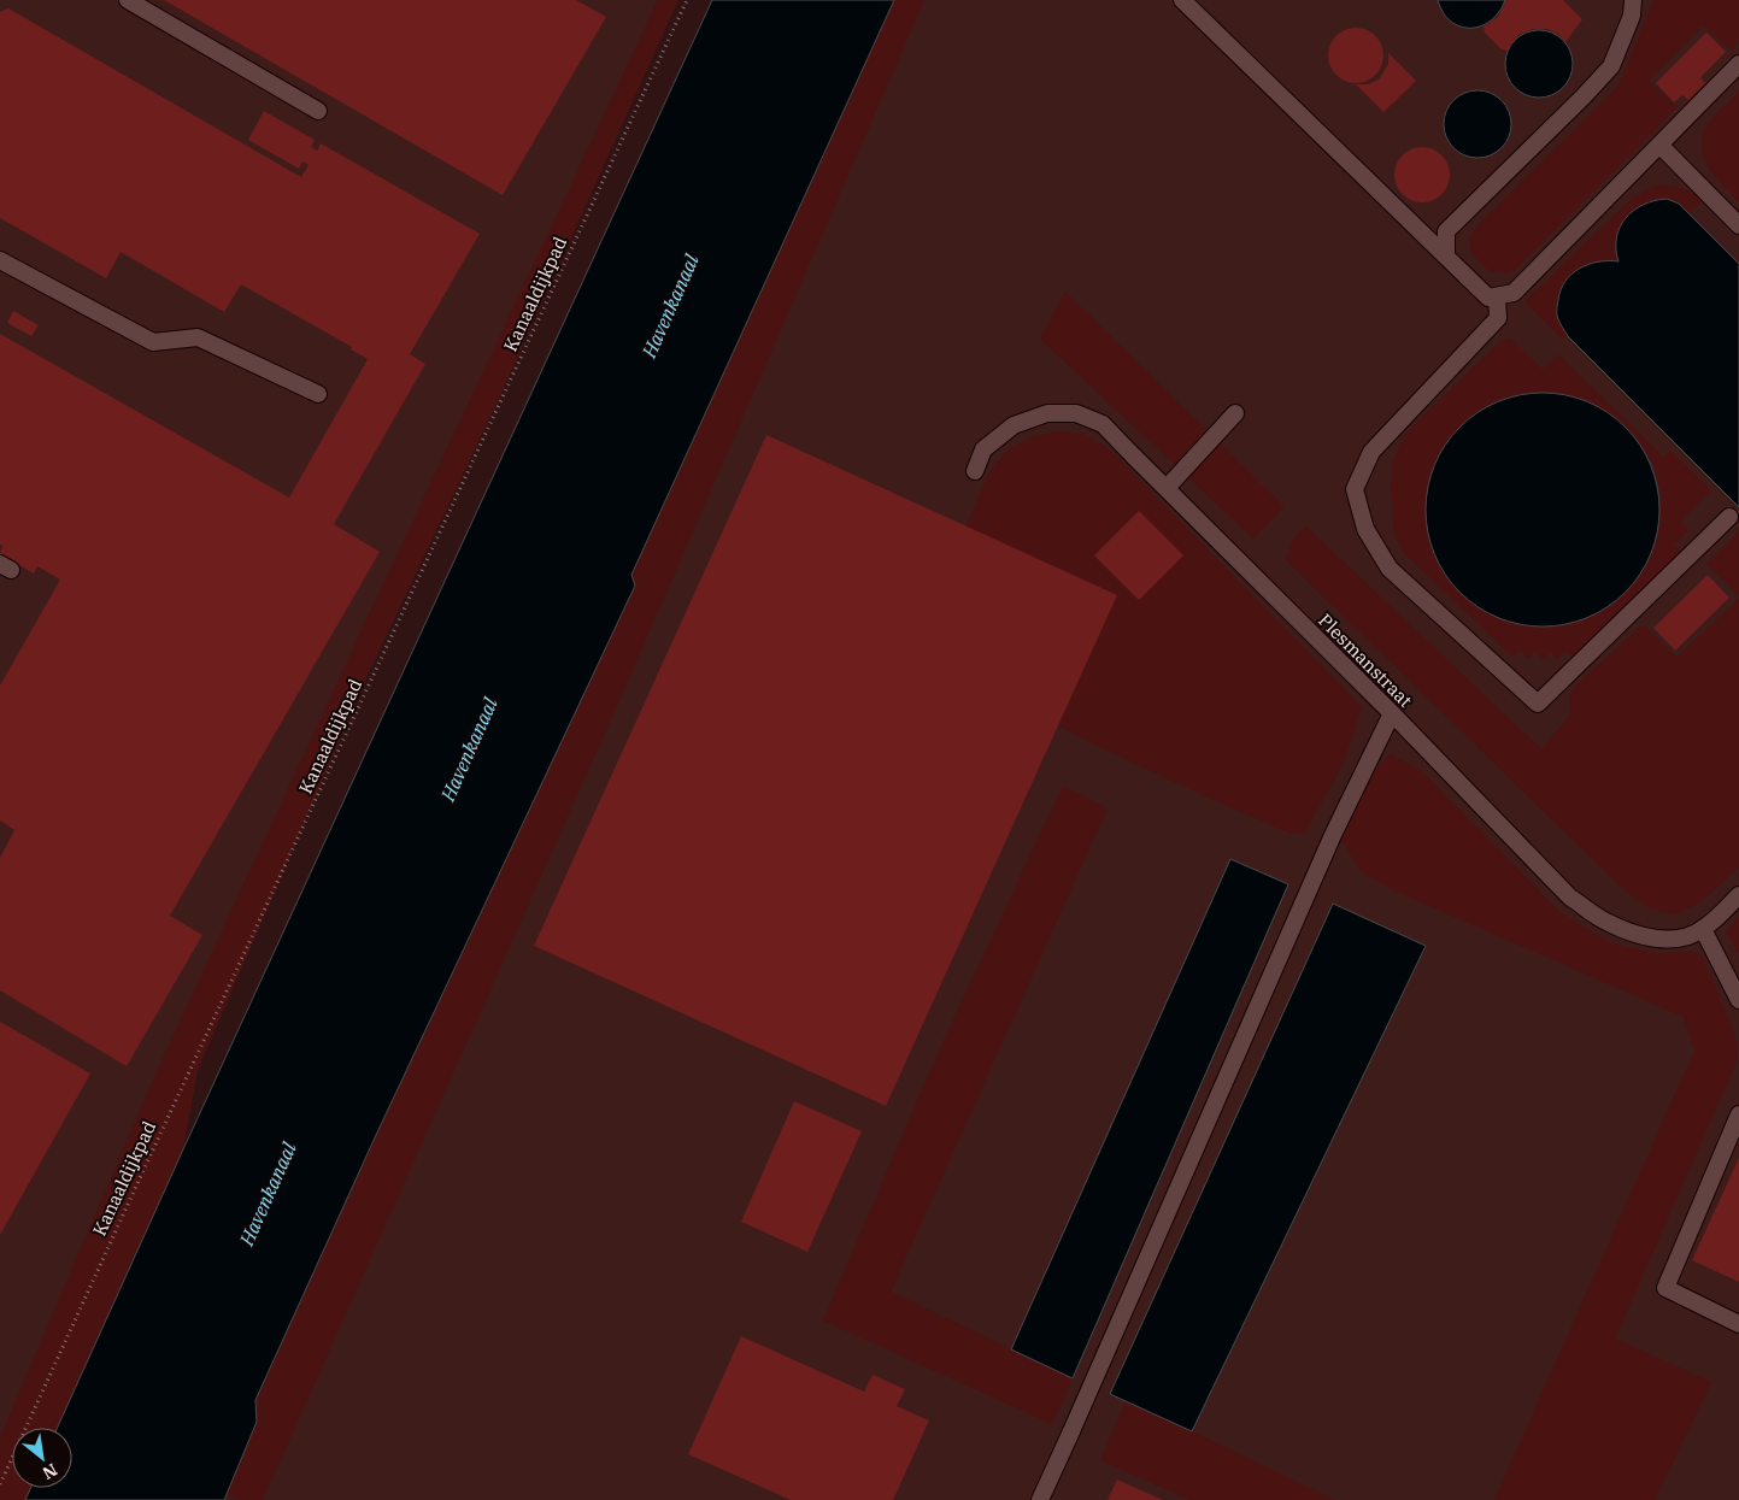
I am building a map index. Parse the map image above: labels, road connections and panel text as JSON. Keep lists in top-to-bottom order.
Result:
{
  "streets": {
    "street": ["Plesmanstraat"],
    "path": ["Kanaaldijkpad"]
  },
  "water": ["Havenkanaal"],
  "north": "bottom right"
}
